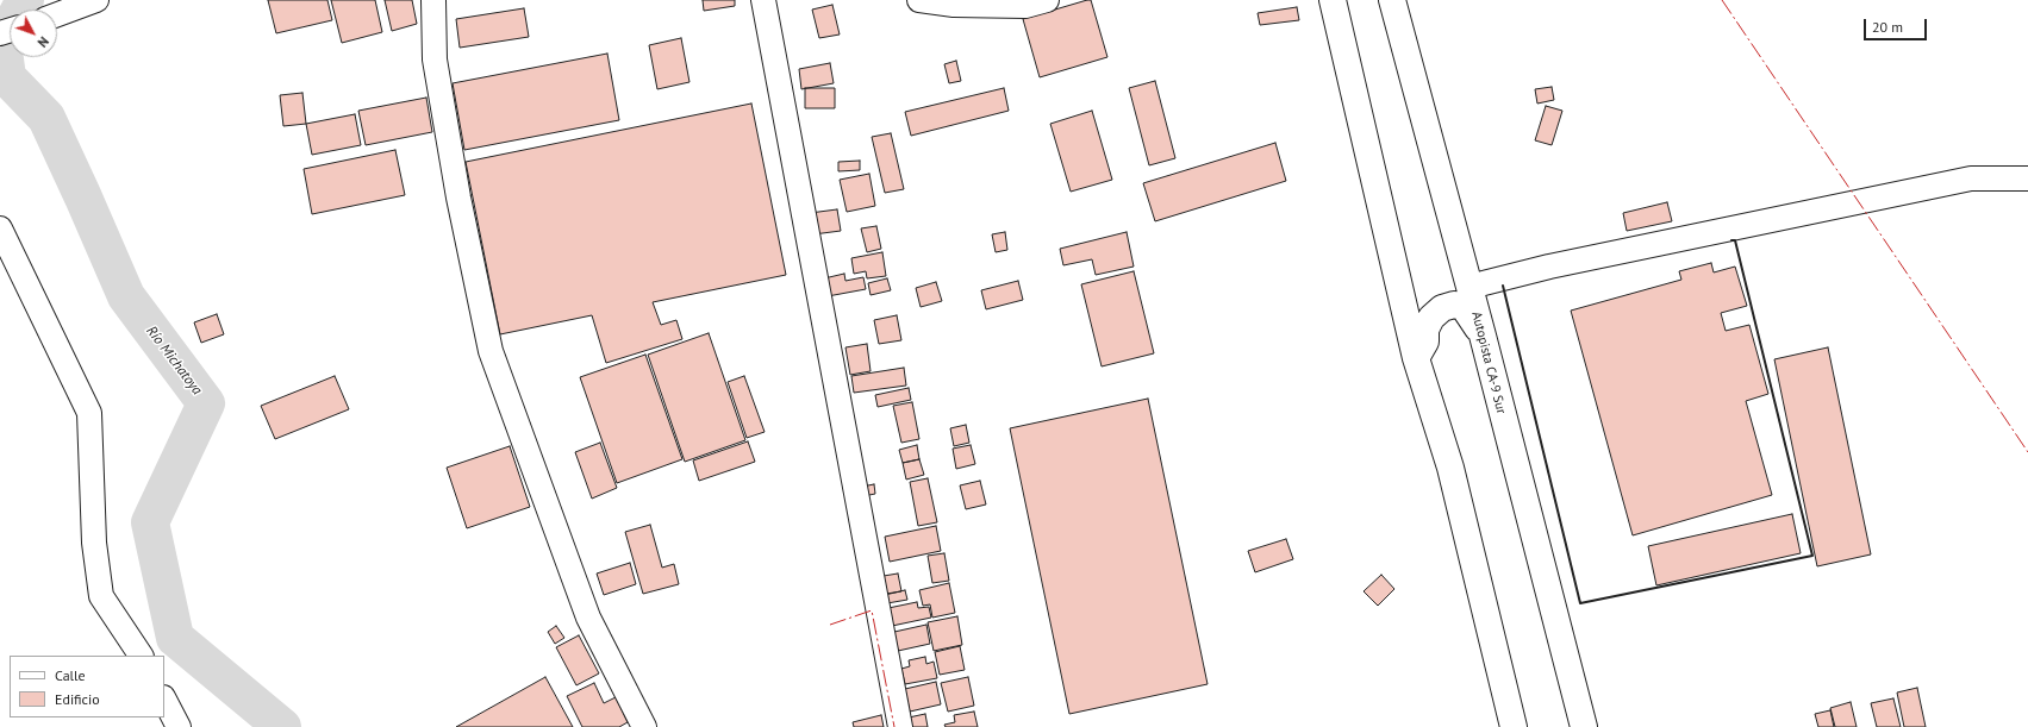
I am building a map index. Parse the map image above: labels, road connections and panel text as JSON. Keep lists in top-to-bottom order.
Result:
{
  "streets": {
    "highway": ["Autopista CA-9 Sur"]
  },
  "water": ["Río Michatoya"],
  "legend": ["Calle", "Edificio"],
  "scale_bar": "20 m",
  "north": "bottom right"
}
